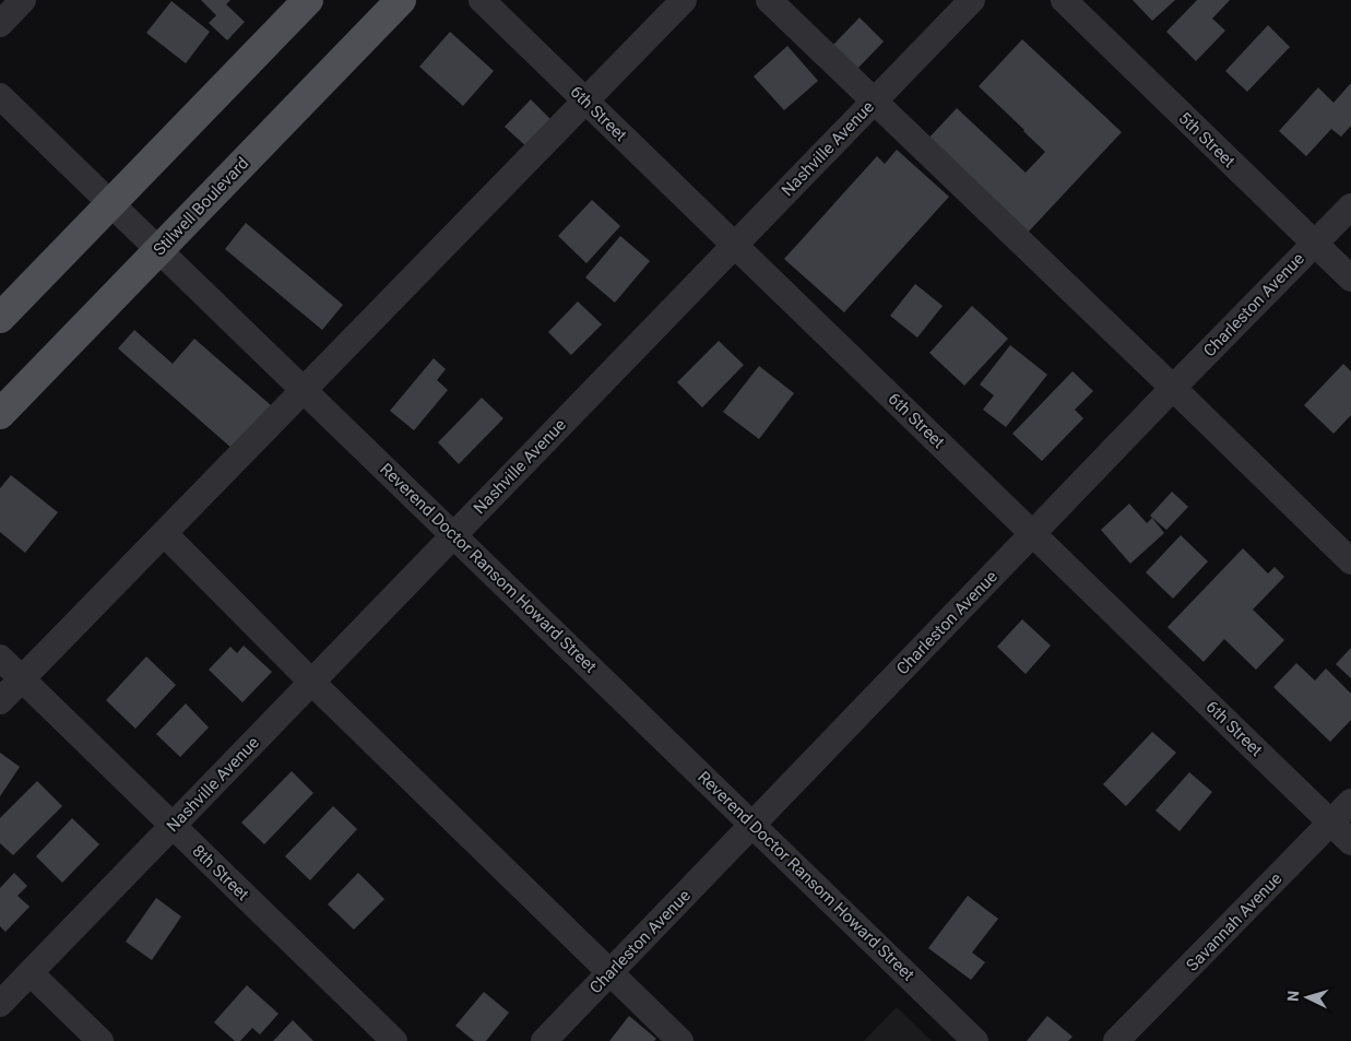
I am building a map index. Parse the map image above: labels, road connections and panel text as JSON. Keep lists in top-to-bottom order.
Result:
{
  "streets": {
    "main road": ["Stilwell Boulevard"],
    "street": [
      "6th Street",
      "5th Street",
      "Nashville Avenue",
      "Charleston Avenue",
      "Reverend Doctor Ransom Howard Street",
      "8th Street",
      "Savannah Avenue"
    ]
  },
  "crossings": [
    ["6th Street", "Nashville Avenue"],
    ["6th Street", "Charleston Avenue"],
    ["6th Street", "Savannah Avenue"],
    ["5th Street", "Charleston Avenue"],
    ["Nashville Avenue", "Reverend Doctor Ransom Howard Street"],
    ["Nashville Avenue", "8th Street"],
    ["Stilwell Boulevard", "Reverend Doctor Ransom Howard Street"],
    ["Charleston Avenue", "Reverend Doctor Ransom Howard Street"]
  ],
  "north": "left"
}
